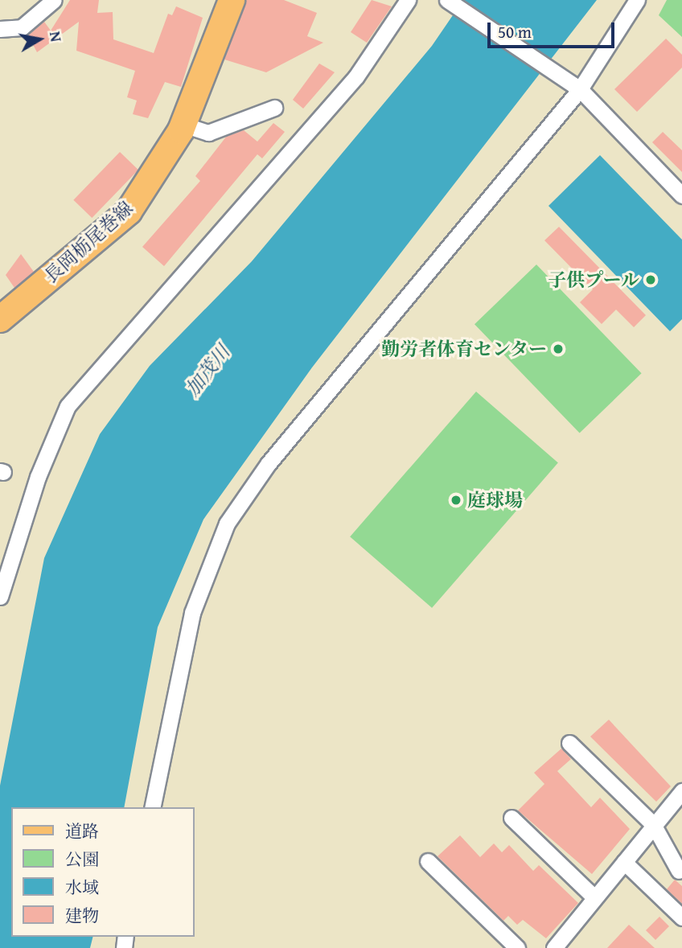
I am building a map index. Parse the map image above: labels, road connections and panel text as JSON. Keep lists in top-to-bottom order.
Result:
{
  "streets": {
    "main road": ["長岡栃尾巻線"]
  },
  "water": ["加茂川"],
  "places": ["子供プール", "勤労者体育センター", "庭球場"],
  "legend": [
    "道路",
    "公園",
    "水域",
    "建物"
  ],
  "scale_bar": "50 m",
  "north": "right"
}
